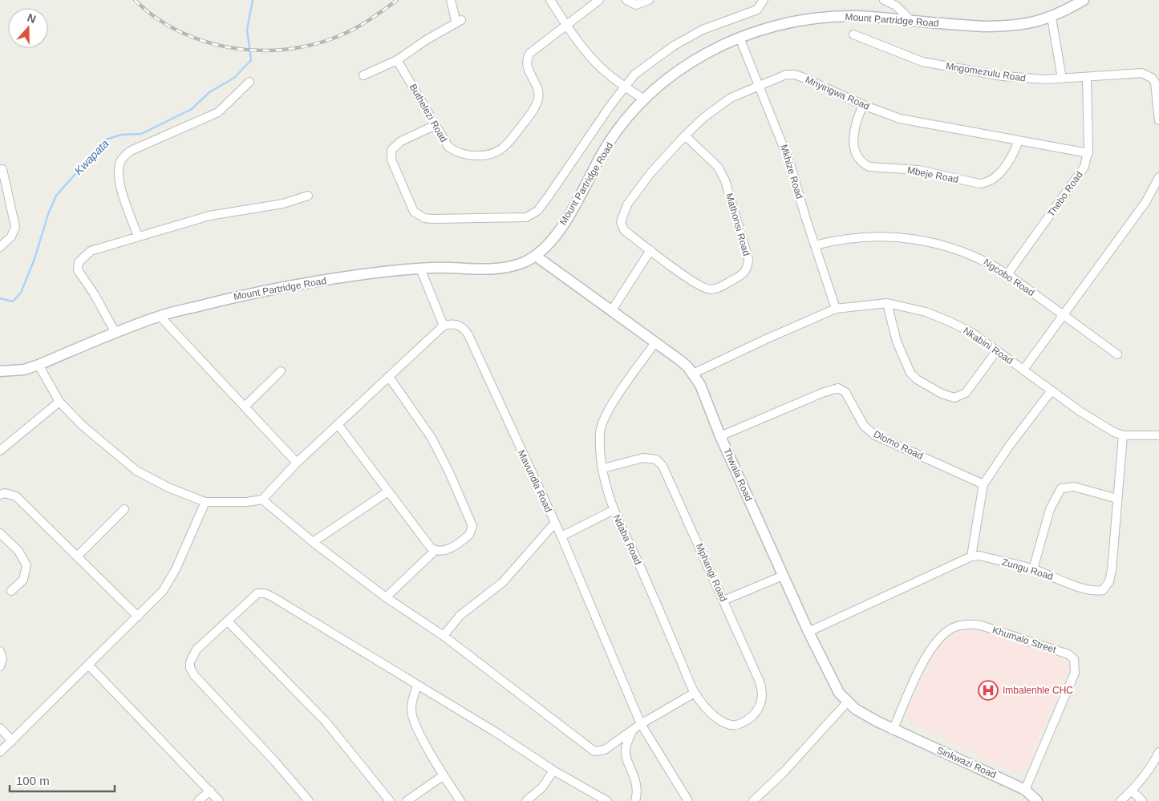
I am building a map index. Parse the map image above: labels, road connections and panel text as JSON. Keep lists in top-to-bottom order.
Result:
{
  "streets": {
    "street": [
      "Mount Partridge Road",
      "Mngomezulu Road",
      "Mnyingwa Road",
      "Buthelezi Road",
      "Mkhize Road",
      "Mbeje Road",
      "Thebo Road",
      "Mathonsi Road",
      "Ngcobo Road",
      "Nkabini Road",
      "Dlomo Road",
      "Thwala Road",
      "Mavundla Road",
      "Ndaba Road",
      "Zungu Road",
      "Mphangi Road",
      "Khumalo Street",
      "Sinkwazi Road"
    ]
  },
  "crossings": [
    ["Mount Partridge Road", "Mkhize Road"],
    ["Mount Partridge Road", "Thwala Road"],
    ["Mngomezulu Road", "Thebo Road"],
    ["Mnyingwa Road", "Mkhize Road"],
    ["Mnyingwa Road", "Mbeje Road"],
    ["Mnyingwa Road", "Thebo Road"],
    ["Mnyingwa Road", "Mathonsi Road"],
    ["Mkhize Road", "Ngcobo Road"],
    ["Mkhize Road", "Nkabini Road"],
    ["Thebo Road", "Ngcobo Road"],
    ["Nkabini Road", "Thwala Road"],
    ["Nkabini Road", "Zungu Road"],
    ["Dlomo Road", "Thwala Road"],
    ["Thwala Road", "Ndaba Road"],
    ["Thwala Road", "Khumalo Street"],
    ["Thwala Road", "Sinkwazi Road"],
    ["Ndaba Road", "Mphangi Road"],
    ["Khumalo Street", "Sinkwazi Road"]
  ],
  "water": ["Kwapata"],
  "places": {
    "hospital": ["Imbalenhle CHC"]
  },
  "scale_bar": "100 m",
  "north": "top"
}
